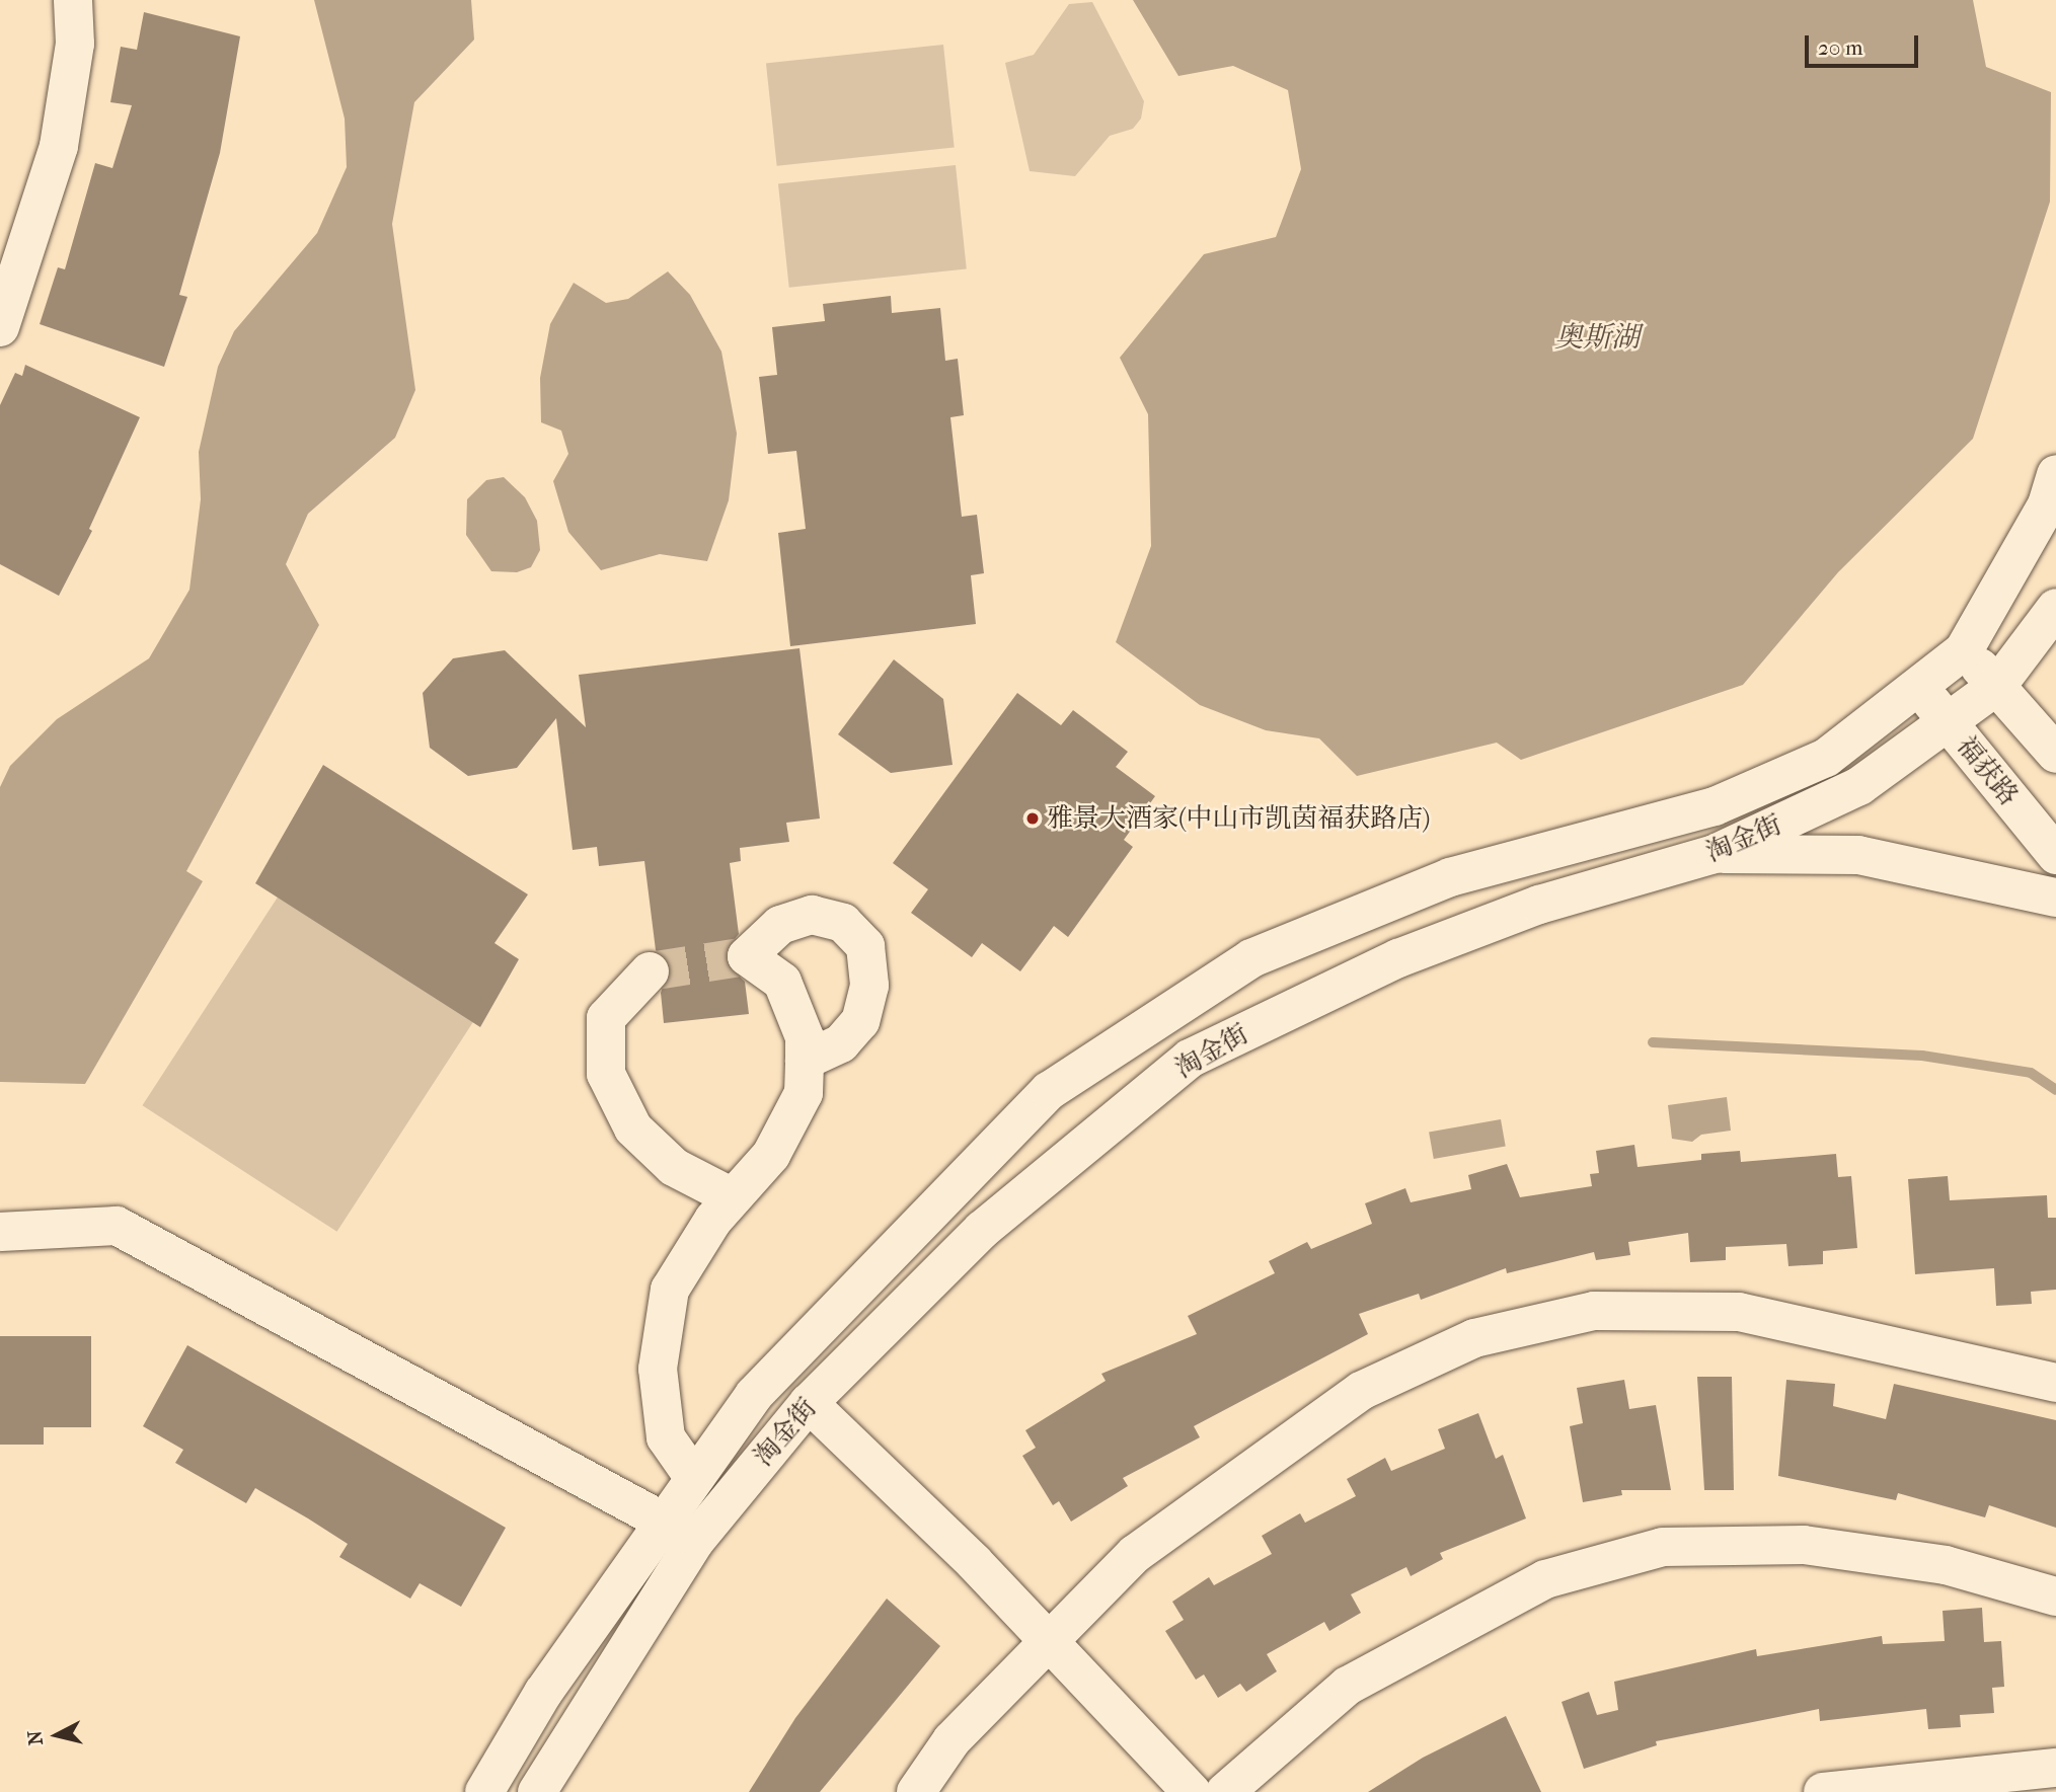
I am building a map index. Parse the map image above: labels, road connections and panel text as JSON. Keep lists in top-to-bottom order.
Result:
{
  "streets": {
    "street": ["福获路", "淘金街"]
  },
  "crossings": [
    ["福获路", "淘金街"]
  ],
  "water": ["奥斯湖"],
  "places": ["雅景大酒家(中山市凯茵福获路店)"],
  "scale_bar": "20 m",
  "north": "left"
}
